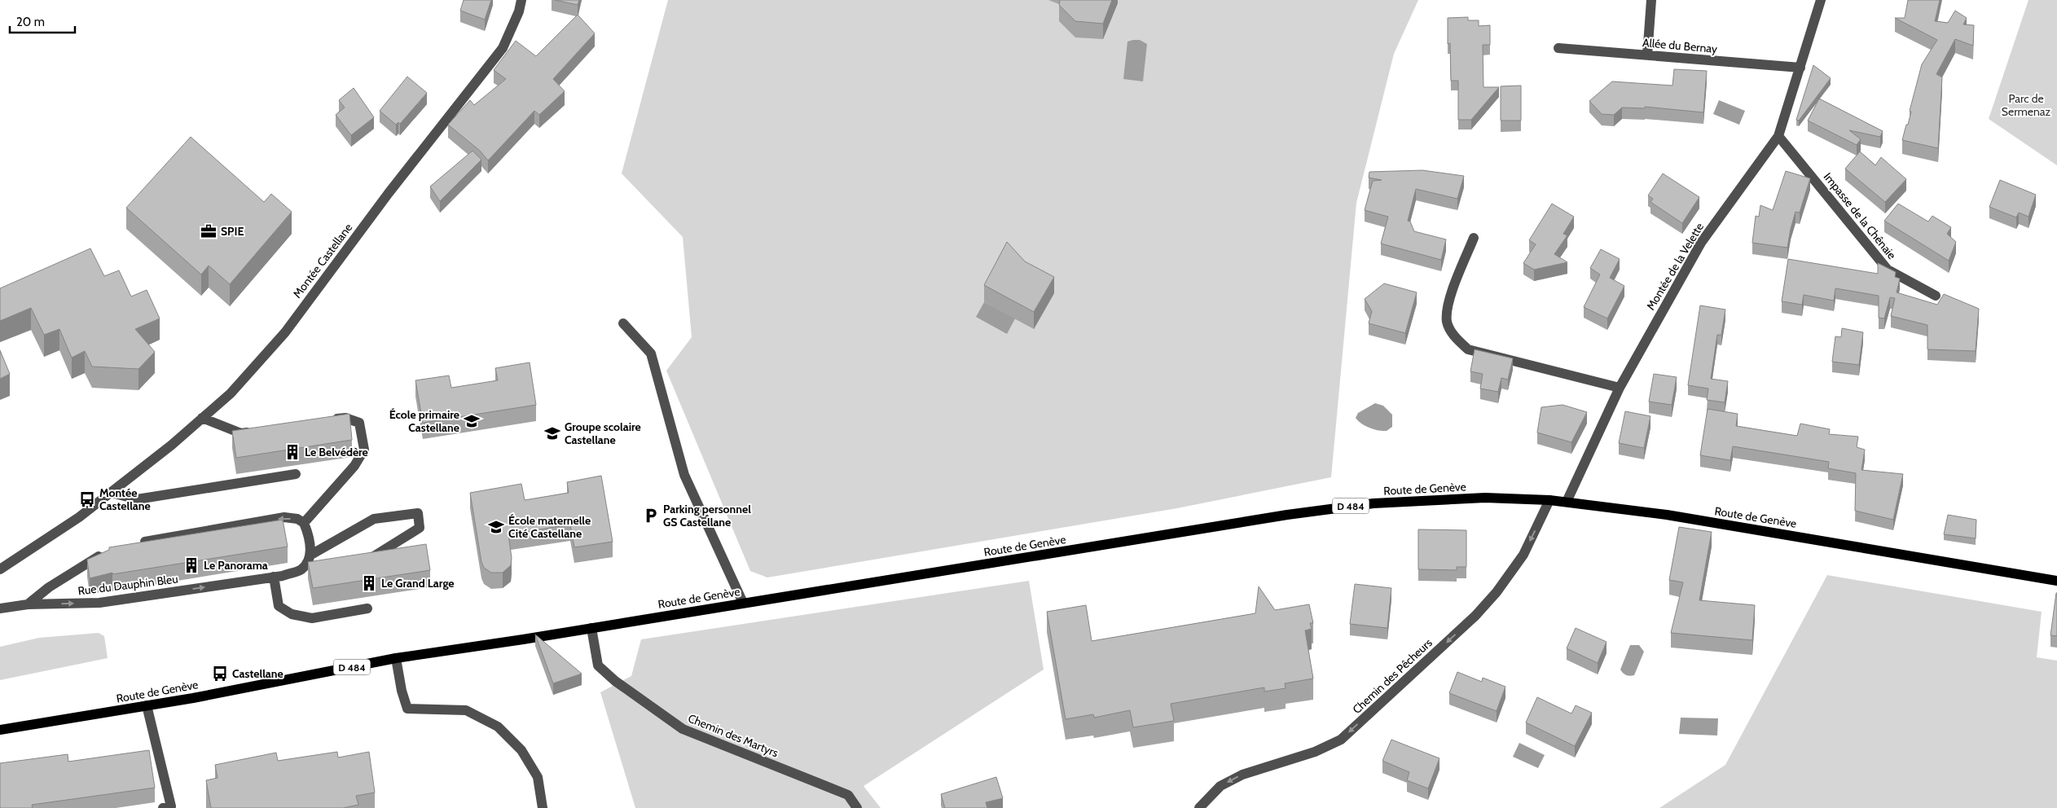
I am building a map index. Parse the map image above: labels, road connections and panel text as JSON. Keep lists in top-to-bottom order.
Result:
{
  "streets": {
    "main road": ["Route de Genève", "D 484"],
    "street": [
      "Allée du Bernay",
      "Impasse de la Chênaie",
      "Montée Castellane",
      "Montée de la Velette",
      "Rue du Dauphin Bleu",
      "Chemin des Pêcheurs",
      "Chemin des Martyrs"
    ]
  },
  "crossings": [
    ["Allée du Bernay", "Montée de la Velette"],
    ["Impasse de la Chênaie", "Montée de la Velette"],
    ["Montée de la Velette", "Route de Genève"],
    ["Route de Genève", "Chemin des Pêcheurs"],
    ["Route de Genève", "Chemin des Martyrs"]
  ],
  "one_way": ["Chemin des Pêcheurs"],
  "parks": ["Parc de Sermenaz"],
  "places": {
    "office": ["SPIE"],
    "school or university": ["École primaire Castellane", "Groupe scolaire Castellane", "École maternelle Cité Castellane"],
    "building": ["Le Belvédère", "Le Panorama", "Le Grand Large"],
    "bus stop": ["Montée Castellane", "Castellane"],
    "parking": ["Parking personnel GS Castellane"]
  },
  "scale_bar": "20 m"
}
